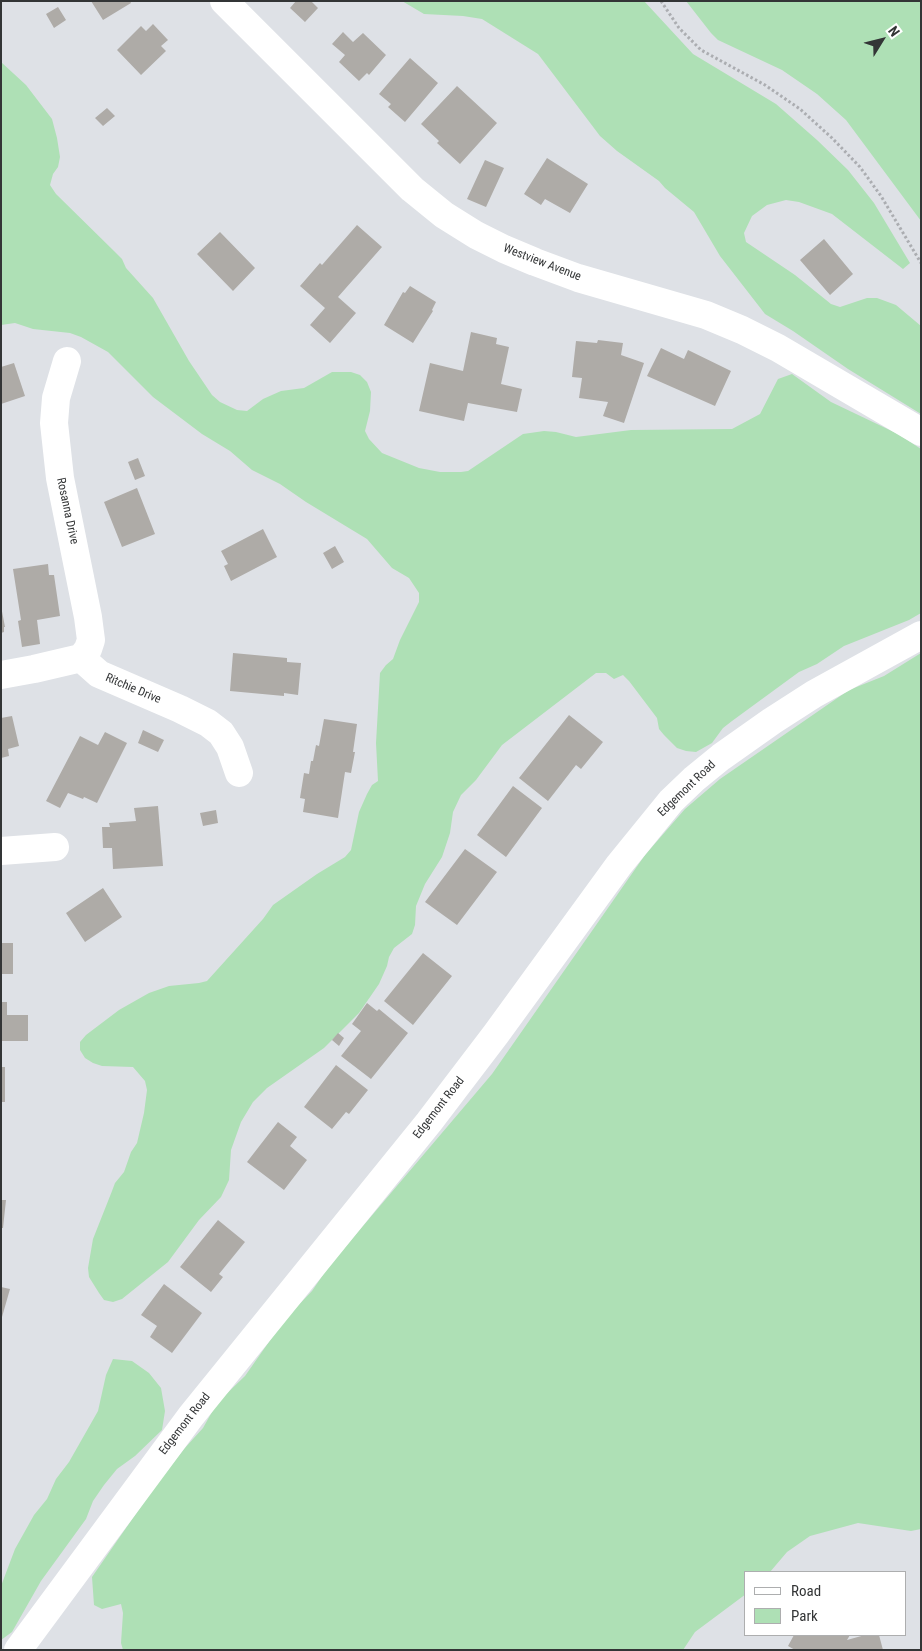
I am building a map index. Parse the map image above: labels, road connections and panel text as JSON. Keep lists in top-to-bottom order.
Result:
{
  "streets": {
    "street": [
      "Westview Avenue",
      "Rosanna Drive",
      "Ritchie Drive",
      "Edgemont Road"
    ]
  },
  "crossings": [
    ["Rosanna Drive", "Ritchie Drive"]
  ],
  "legend": ["Road", "Park"],
  "north": "top right"
}
